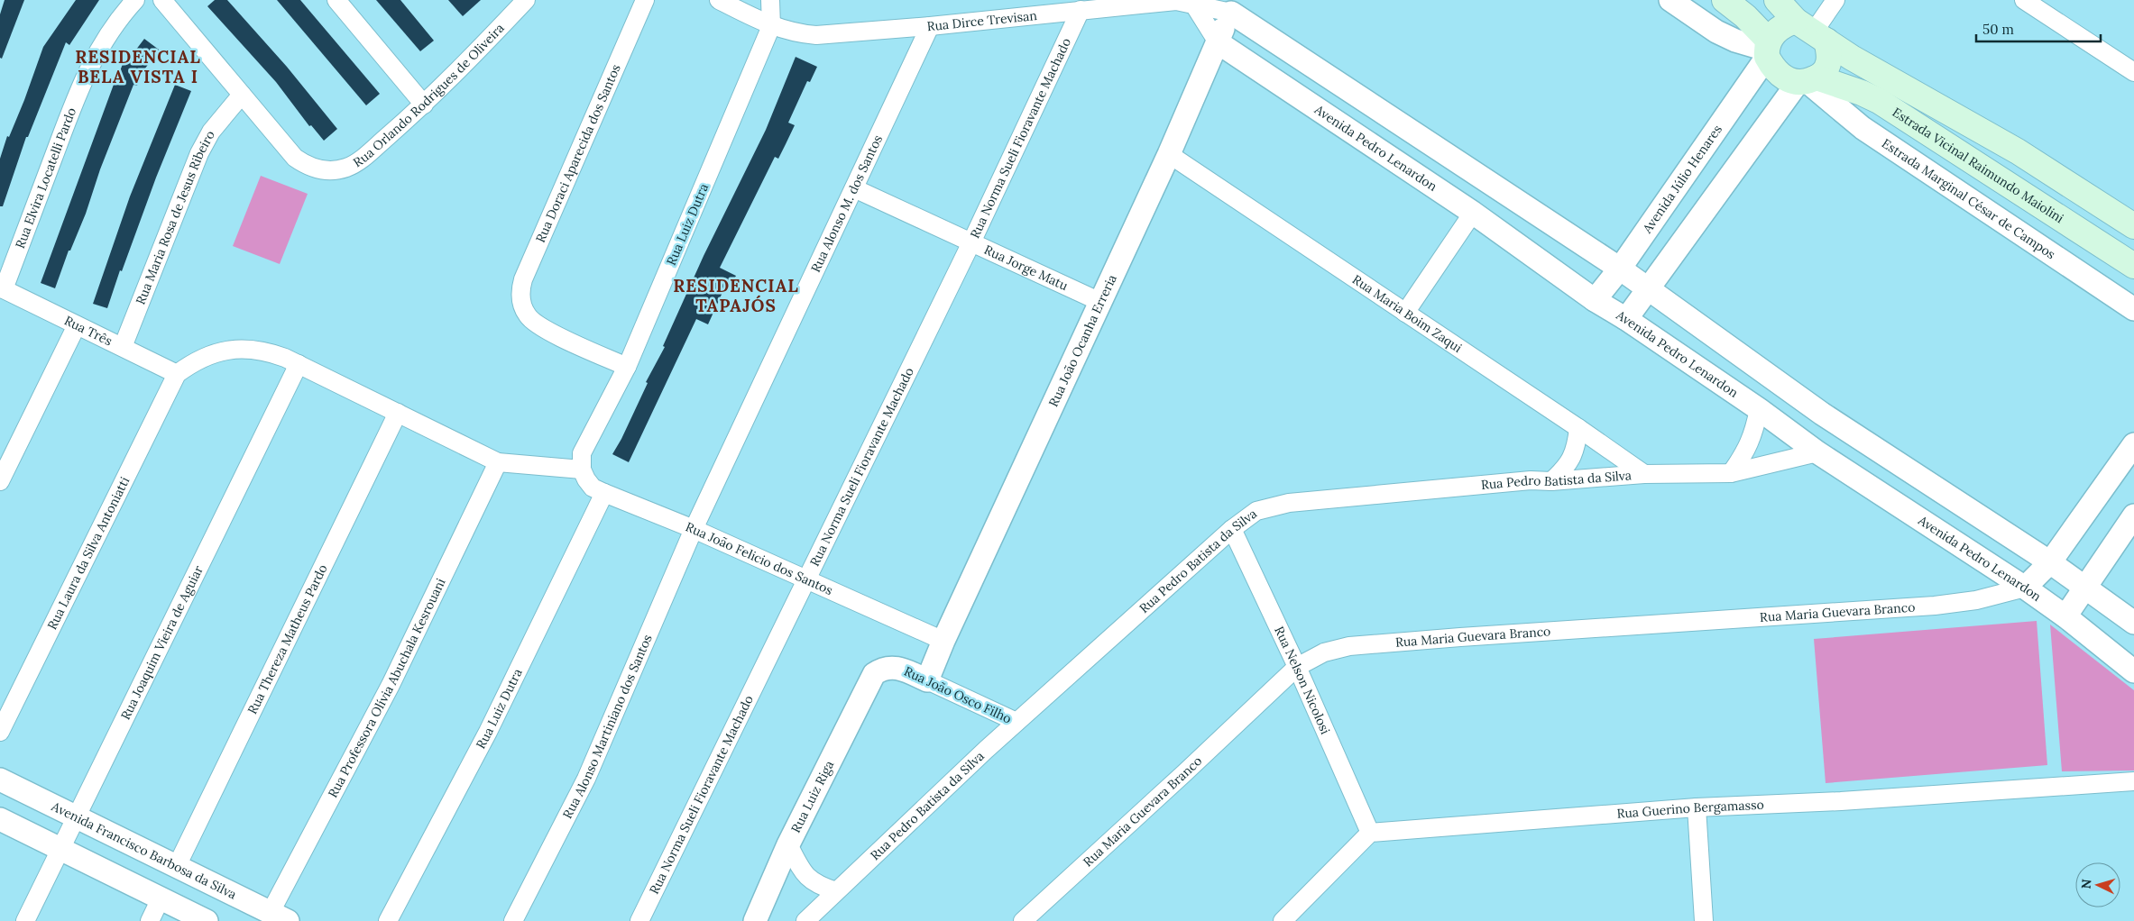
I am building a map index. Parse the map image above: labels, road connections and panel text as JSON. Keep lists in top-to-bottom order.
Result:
{
  "streets": {
    "main road": ["Estrada Vicinal Raimundo Maiolini"],
    "street": [
      "Rua Dirce Trevisan",
      "Rua Orlando Rodrigues de Oliveira",
      "Rua Norma Sueli Fioravante Machado",
      "Avenida Pedro Lenardon",
      "Rua Doraci Aparecida dos Santos",
      "Rua Elvira Locatelli Pardo",
      "Avenida Júlio Henares",
      "Estrada Marginal César de Campos",
      "Rua Alonso M. dos Santos",
      "Rua Maria Rosa de Jesus Ribeiro",
      "Rua Luiz Dutra",
      "Rua Jorge Matu",
      "Rua Maria Boim Zaqui",
      "Rua Três",
      "Rua João Ocanha Erreria",
      "Rua Pedro Batista da Silva",
      "Rua Laura da Silva Antoniatti",
      "Rua João Felicio dos Santos",
      "Rua Maria Guevara Branco",
      "Rua Thereza Matheus Pardo",
      "Rua Joaquim Vieira de Aguiar",
      "Rua Nelson Nicolosi",
      "Rua Professora Olívia Abuchala Kesrouani",
      "Rua João Osco Filho",
      "Rua Alonso Martiniano dos Santos",
      "Rua Luiz Riga",
      "Rua Guerino Bergamasso",
      "Avenida Francisco Barbosa da Silva"
    ]
  },
  "crossings": [
    ["Rua Dirce Trevisan", "Rua Norma Sueli Fioravante Machado"],
    ["Rua Dirce Trevisan", "Rua Alonso M. dos Santos"],
    ["Rua Dirce Trevisan", "Rua Luiz Dutra"],
    ["Rua Dirce Trevisan", "Rua João Ocanha Erreria"],
    ["Rua Orlando Rodrigues de Oliveira", "Rua Maria Rosa de Jesus Ribeiro"],
    ["Rua Norma Sueli Fioravante Machado", "Rua Jorge Matu"],
    ["Rua Norma Sueli Fioravante Machado", "Rua João Felicio dos Santos"],
    ["Avenida Pedro Lenardon", "Avenida Júlio Henares"],
    ["Avenida Pedro Lenardon", "Rua João Ocanha Erreria"],
    ["Avenida Pedro Lenardon", "Rua Pedro Batista da Silva"],
    ["Avenida Pedro Lenardon", "Rua Maria Guevara Branco"],
    ["Rua Doraci Aparecida dos Santos", "Rua Luiz Dutra"],
    ["Estrada Vicinal Raimundo Maiolini", "Avenida Júlio Henares"],
    ["Estrada Vicinal Raimundo Maiolini", "Estrada Marginal César de Campos"],
    ["Rua Elvira Locatelli Pardo", "Rua Três"],
    ["Avenida Júlio Henares", "Estrada Marginal César de Campos"],
    ["Rua Alonso M. dos Santos", "Rua Jorge Matu"],
    ["Rua Alonso M. dos Santos", "Rua João Felicio dos Santos"],
    ["Rua Alonso M. dos Santos", "Rua Alonso Martiniano dos Santos"],
    ["Rua Maria Rosa de Jesus Ribeiro", "Rua Três"],
    ["Rua Luiz Dutra", "Rua João Felicio dos Santos"],
    ["Rua Jorge Matu", "Rua João Ocanha Erreria"],
    ["Rua Maria Boim Zaqui", "Rua João Ocanha Erreria"],
    ["Rua Maria Boim Zaqui", "Rua Pedro Batista da Silva"],
    ["Rua Três", "Rua Laura da Silva Antoniatti"],
    ["Rua João Ocanha Erreria", "Rua João Felicio dos Santos"],
    ["Rua João Ocanha Erreria", "Rua João Osco Filho"],
    ["Rua Pedro Batista da Silva", "Rua Nelson Nicolosi"],
    ["Rua Pedro Batista da Silva", "Rua João Osco Filho"],
    ["Rua João Felicio dos Santos", "Rua Alonso Martiniano dos Santos"],
    ["Rua Maria Guevara Branco", "Rua Nelson Nicolosi"],
    ["Rua Thereza Matheus Pardo", "Avenida Francisco Barbosa da Silva"],
    ["Rua Joaquim Vieira de Aguiar", "Avenida Francisco Barbosa da Silva"],
    ["Rua Nelson Nicolosi", "Rua Guerino Bergamasso"],
    ["Rua Professora Olívia Abuchala Kesrouani", "Avenida Francisco Barbosa da Silva"],
    ["Rua João Osco Filho", "Rua Luiz Riga"]
  ],
  "districts": ["RESIDENCIAL BELA VISTA I", "RESIDENCIAL TAPAJÓS"],
  "scale_bar": "50 m",
  "north": "left"
}
